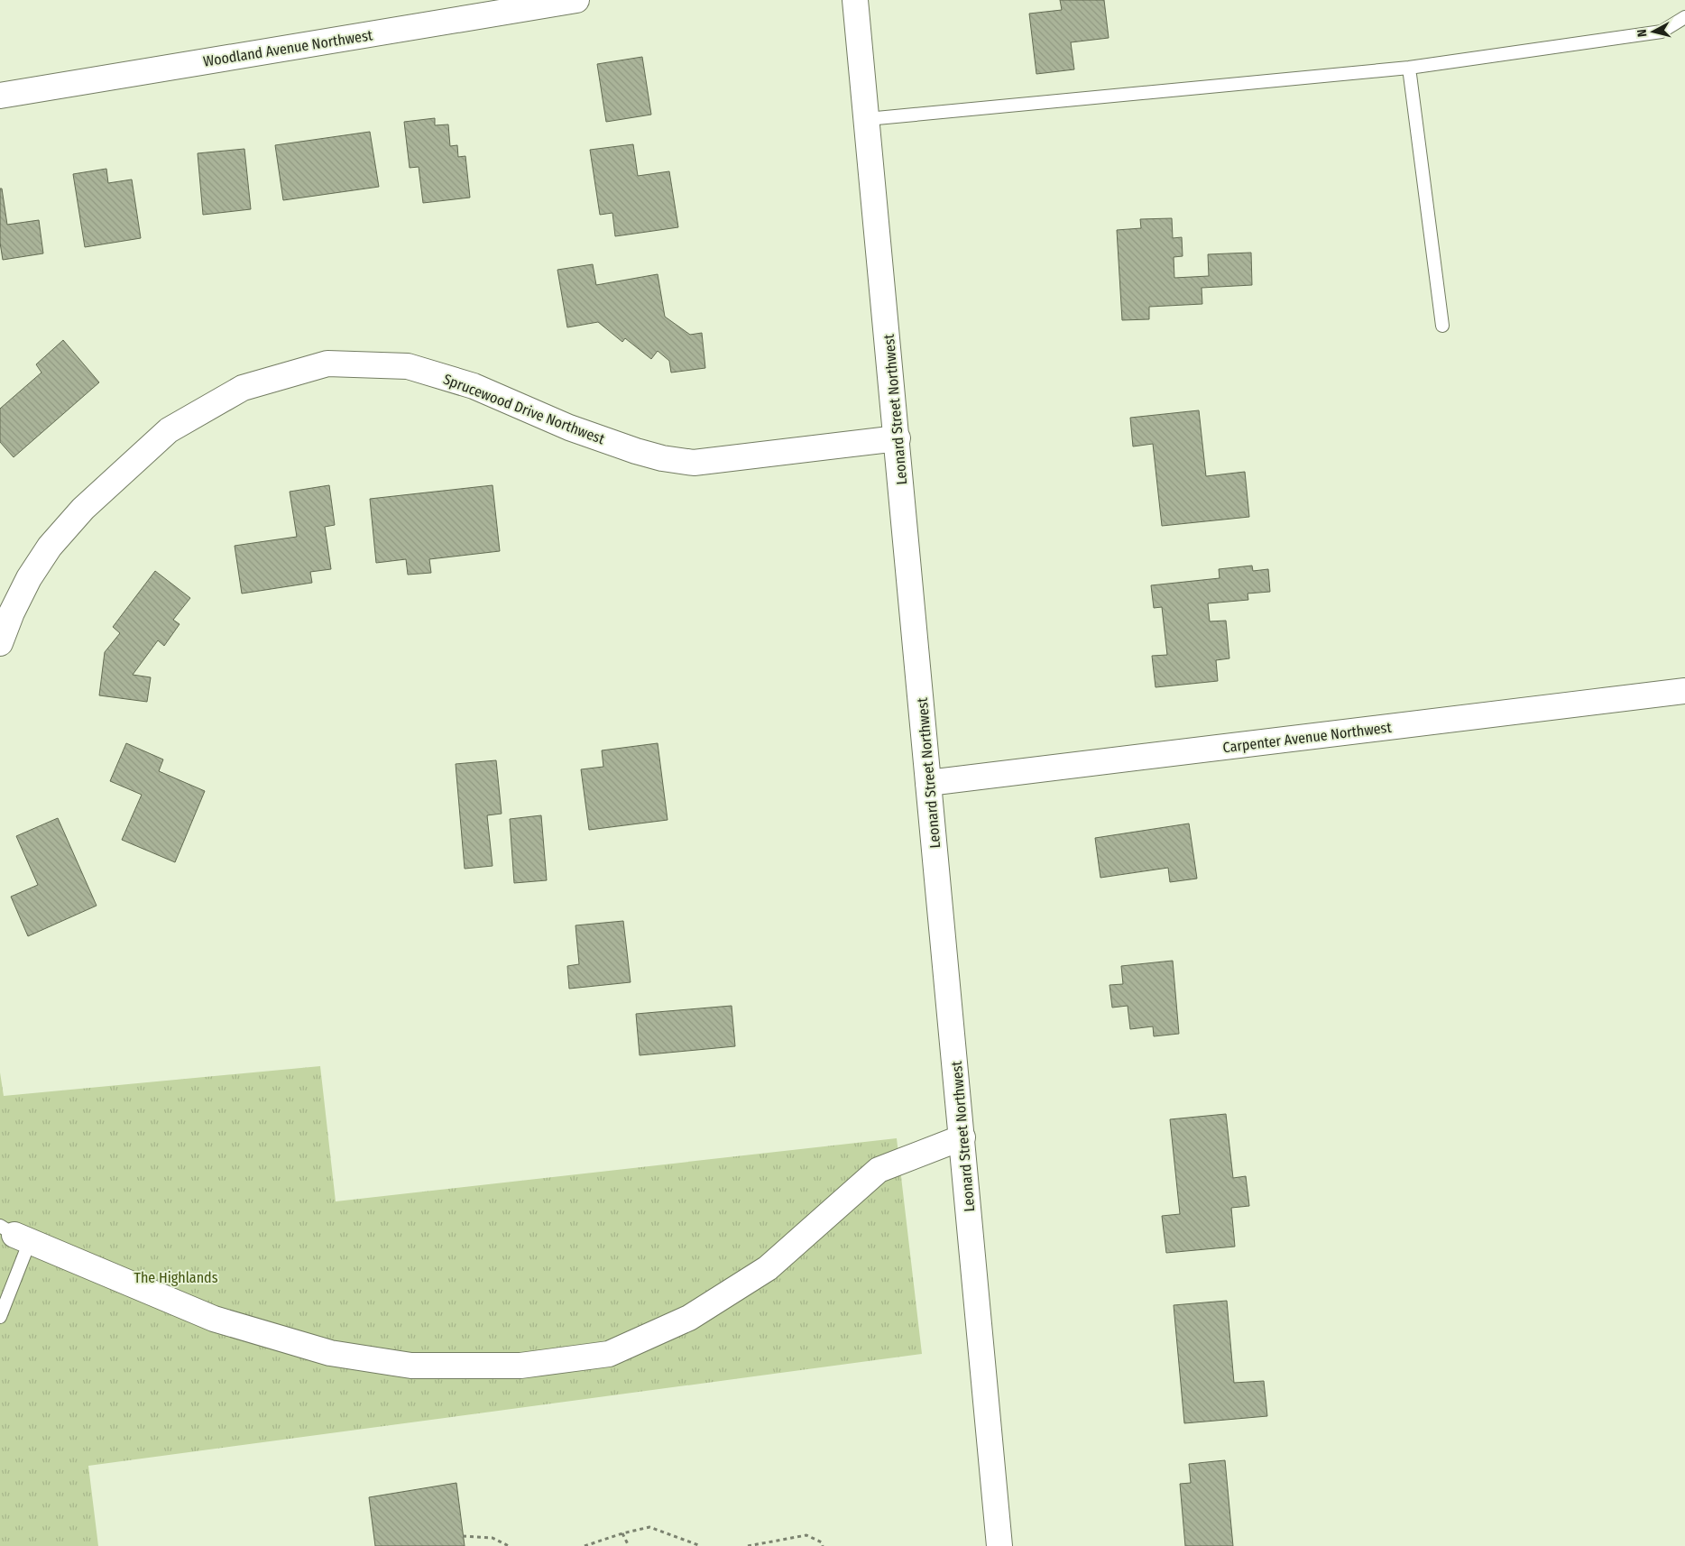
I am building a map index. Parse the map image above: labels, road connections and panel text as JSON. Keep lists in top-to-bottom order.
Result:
{
  "streets": {
    "street": [
      "Woodland Avenue Northwest",
      "Sprucewood Drive Northwest",
      "Leonard Street Northwest",
      "Carpenter Avenue Northwest"
    ]
  },
  "crossings": [
    ["Sprucewood Drive Northwest", "Leonard Street Northwest"],
    ["Leonard Street Northwest", "Carpenter Avenue Northwest"]
  ],
  "parks": ["The Highlands"],
  "north": "left"
}
